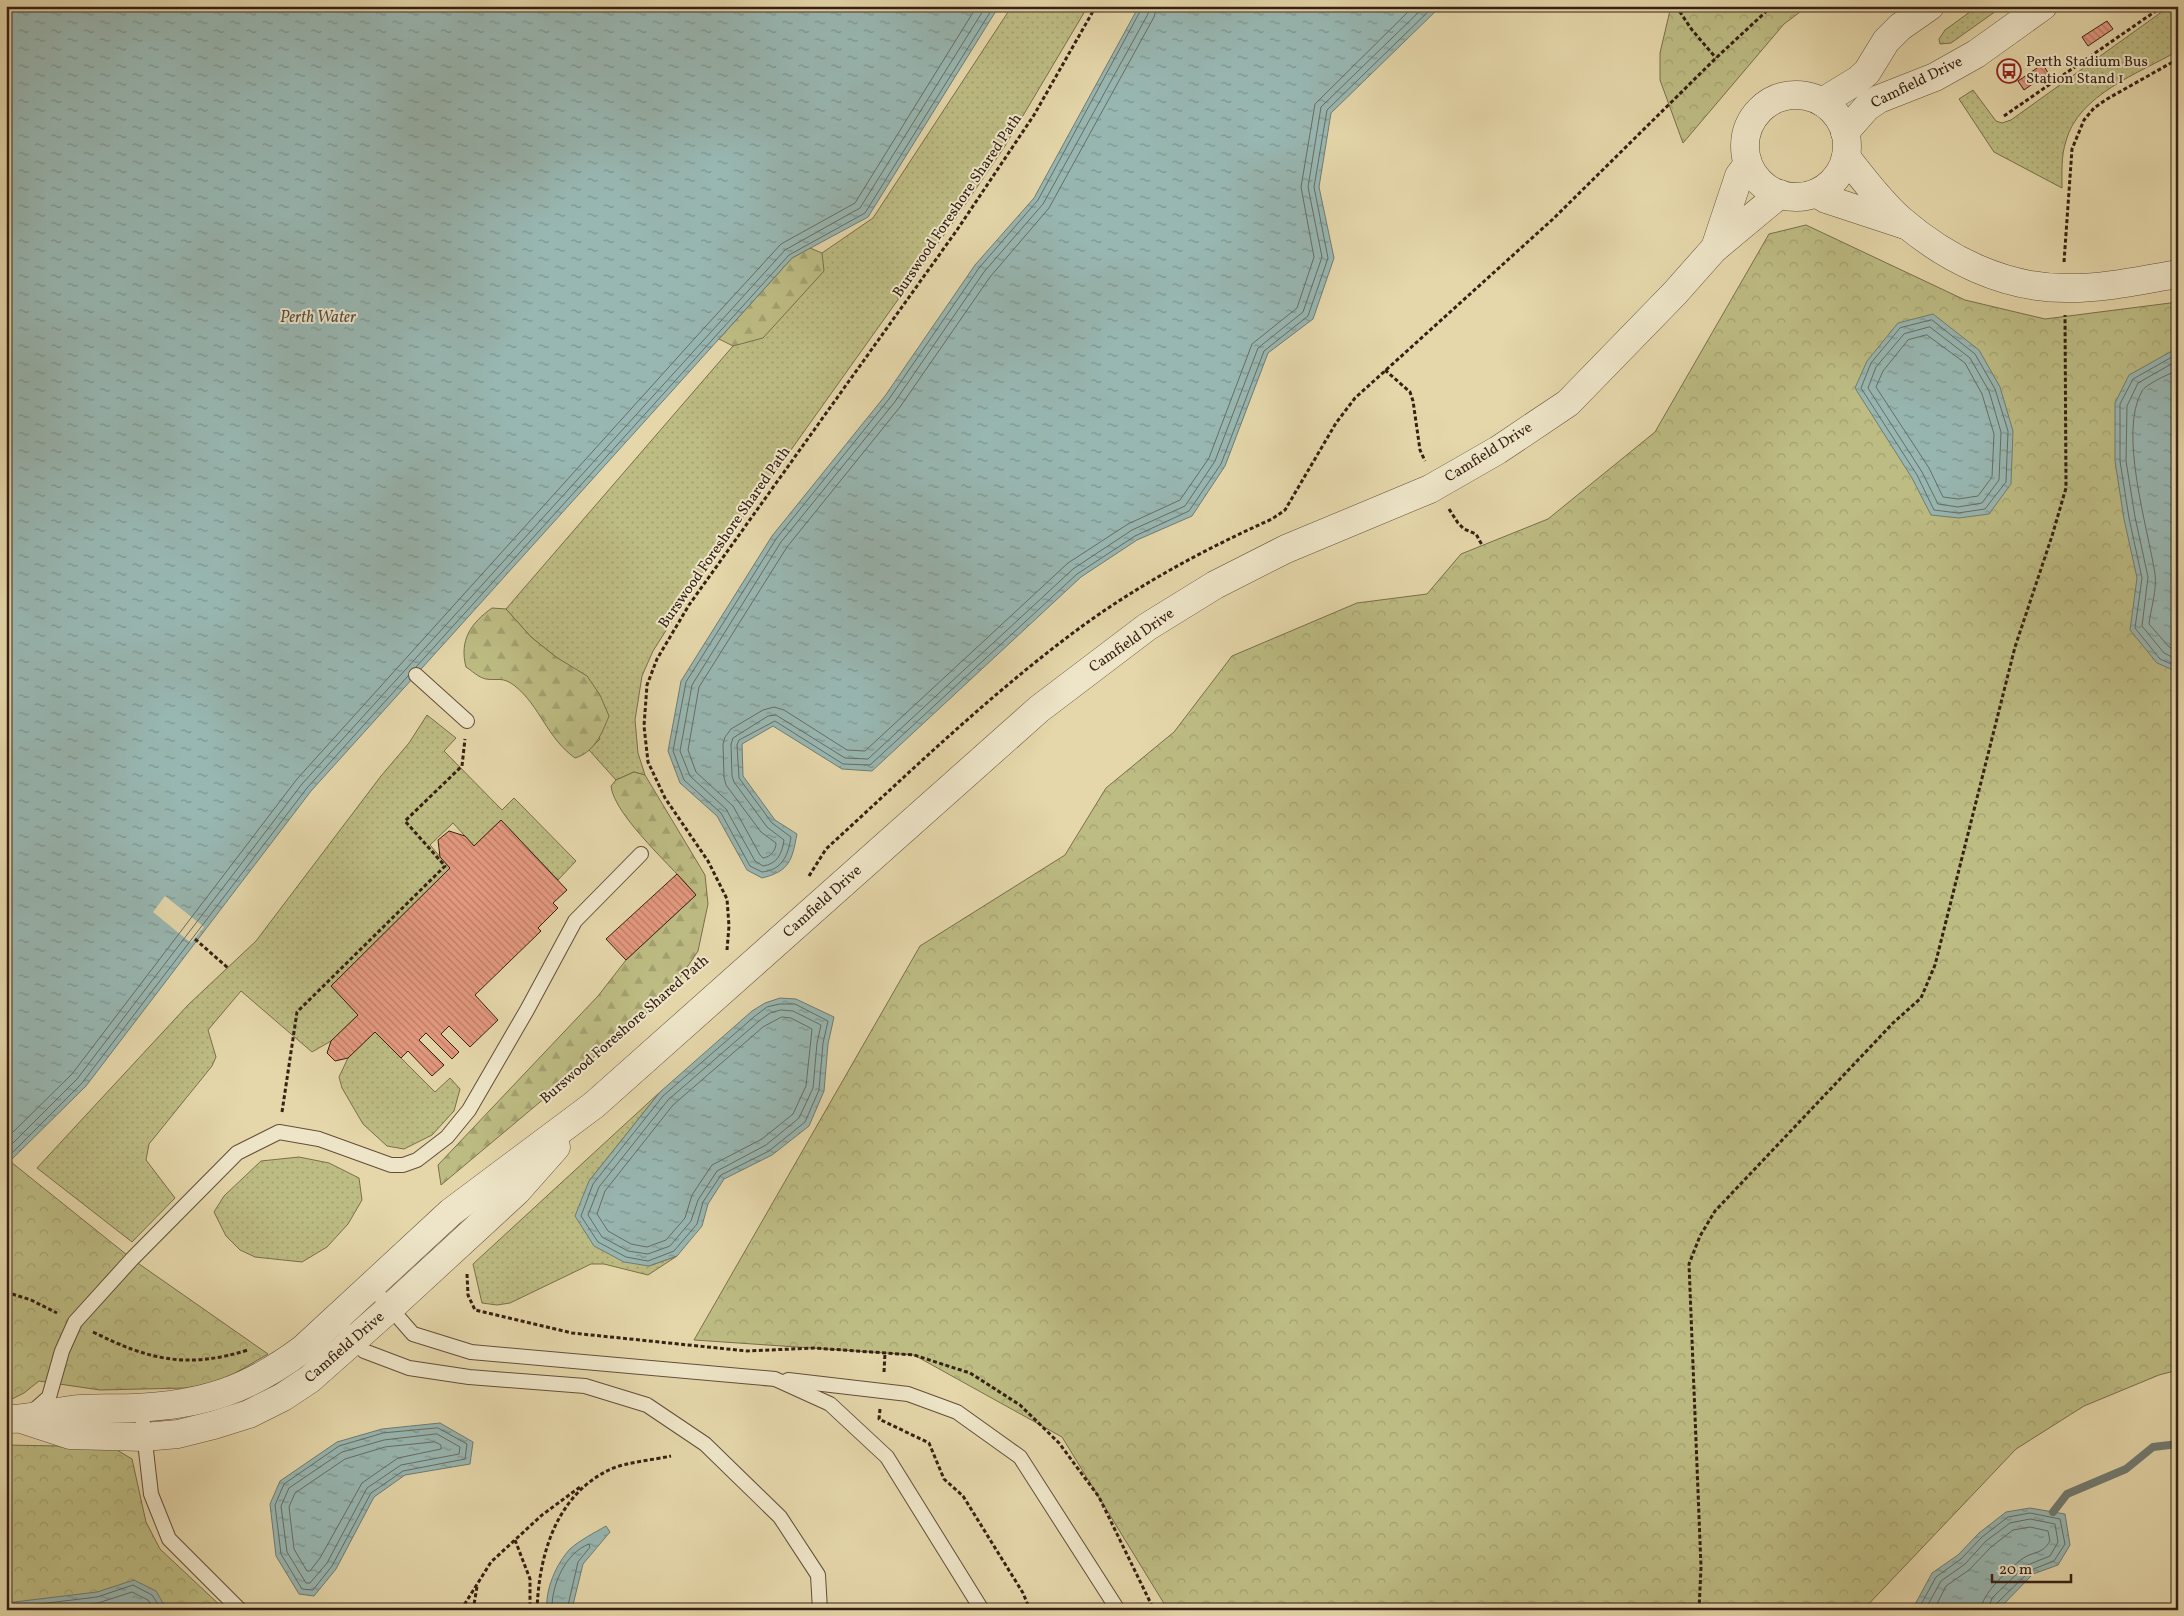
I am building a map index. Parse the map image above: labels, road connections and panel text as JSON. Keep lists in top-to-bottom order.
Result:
{
  "streets": {
    "street": ["Camfield Drive"],
    "path": ["Burswood Foreshore Shared Path"]
  },
  "water": ["Perth Water"],
  "places": {
    "bus stop": ["Perth Stadium Bus Station Stand 1"]
  },
  "scale_bar": "20 m"
}
